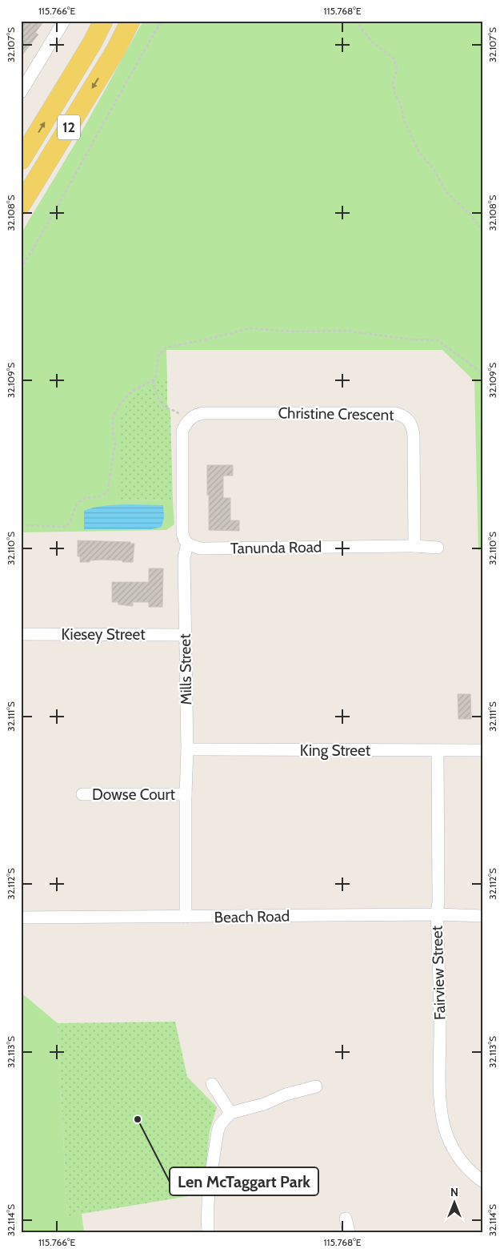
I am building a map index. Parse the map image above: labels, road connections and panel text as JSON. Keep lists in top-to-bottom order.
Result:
{
  "streets": {
    "main road": ["12"],
    "street": [
      "Christine Crescent",
      "Tanunda Road",
      "Kiesey Street",
      "Mills Street",
      "King Street",
      "Dowse Court",
      "Beach Road",
      "Fairview Street"
    ]
  },
  "crossings": [
    ["Christine Crescent", "Tanunda Road"],
    ["Christine Crescent", "Mills Street"],
    ["Tanunda Road", "Mills Street"],
    ["Kiesey Street", "Mills Street"],
    ["Mills Street", "King Street"],
    ["Mills Street", "Dowse Court"],
    ["Mills Street", "Beach Road"],
    ["King Street", "Fairview Street"],
    ["Beach Road", "Fairview Street"]
  ],
  "places": ["Len McTaggart Park"],
  "north": "top",
  "coordinates": [
    "115.766°E",
    "115.768°E",
    "32.107°S",
    "32.108°S",
    "32.109°S",
    "32.110°S",
    "32.111°S",
    "32.112°S",
    "32.113°S",
    "32.114°S"
  ]
}
